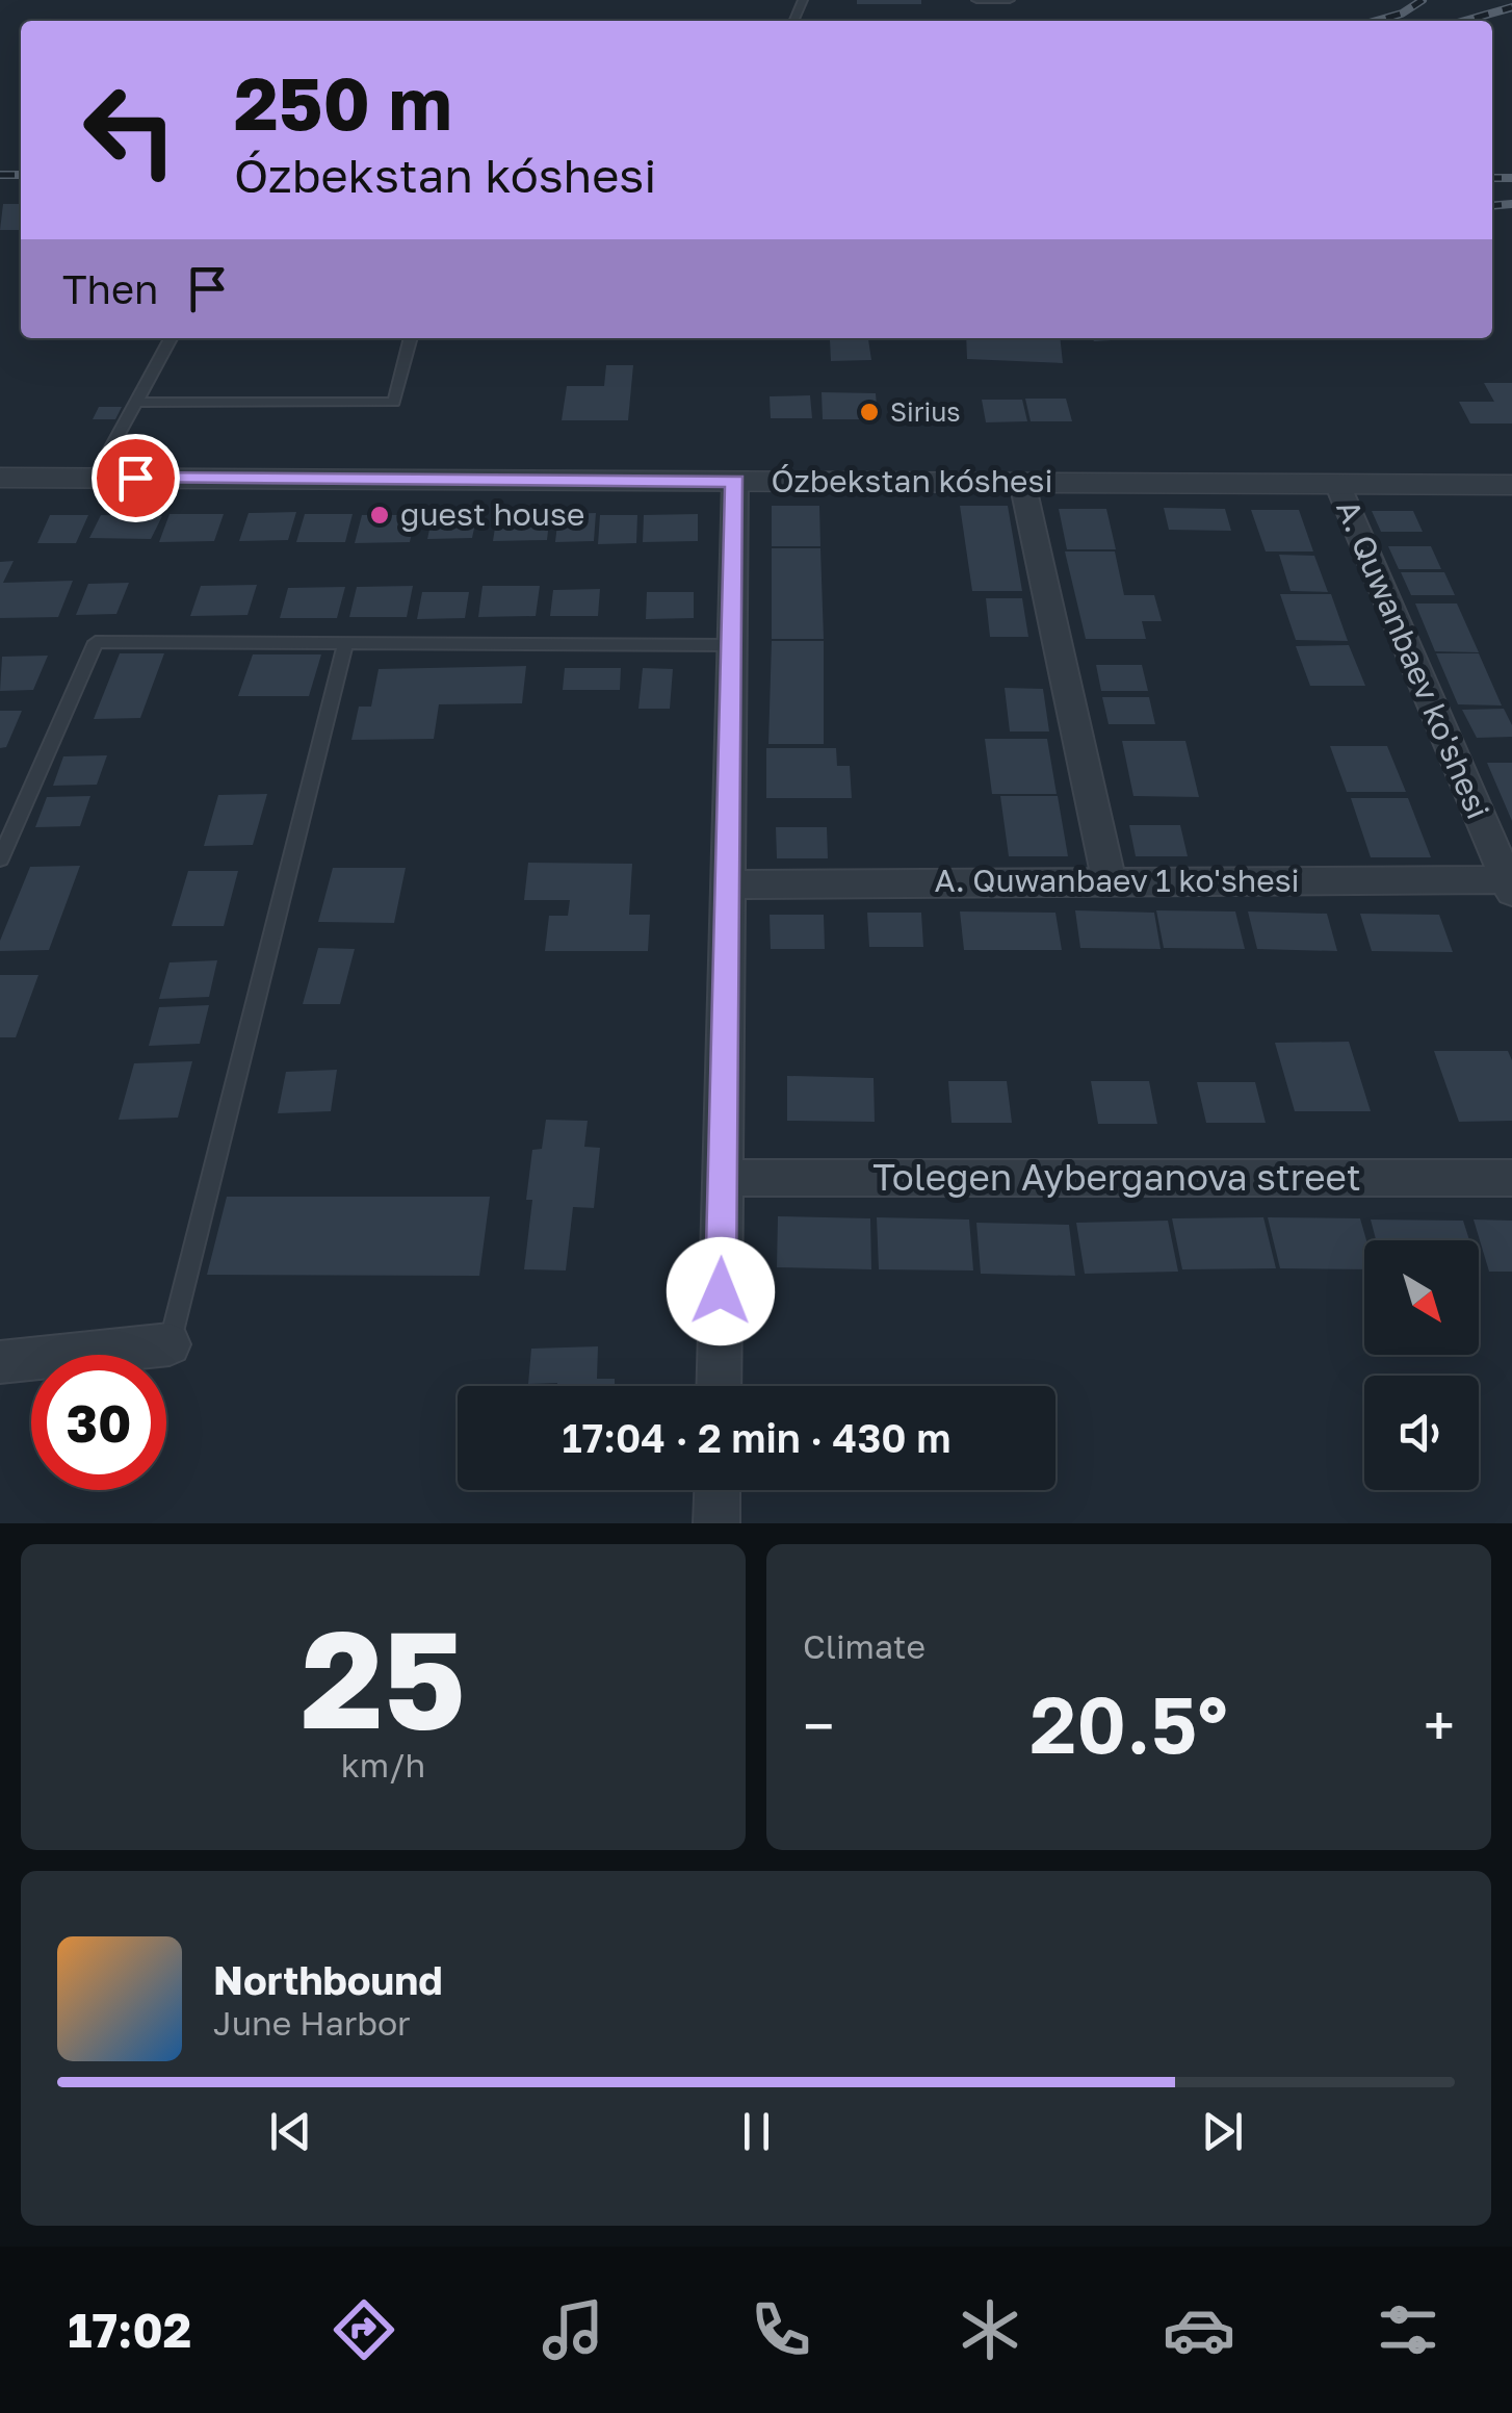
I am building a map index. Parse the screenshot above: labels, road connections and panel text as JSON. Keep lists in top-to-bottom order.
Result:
{
  "streets": {
    "street": [
      "Ózbekstan kóshesi",
      "A. Quwanbaev ko'shesi",
      "A. Quwanbaev 1 ko'shesi",
      "Tolegen Ayberganova street"
    ]
  },
  "crossings": [
    ["Ózbekstan kóshesi", "A. Quwanbaev ko'shesi"],
    ["A. Quwanbaev ko'shesi", "A. Quwanbaev 1 ko'shesi"]
  ],
  "places": ["Sirius", "guest house"],
  "north": "bottom right",
  "page": {
    "turn": ["250 m", "Ózbekstan kóshesi"],
    "then": "Then",
    "limit": "30",
    "trip": "17:04 · 2 min · 430 m",
    "tile": [
      ["25", "km/h"],
      "Climate"
    ],
    "heat": ["−", "20.5°", "+"],
    "song": ["Northbound", "June Harbor"],
    "tabs": "17:02"
  }
}
